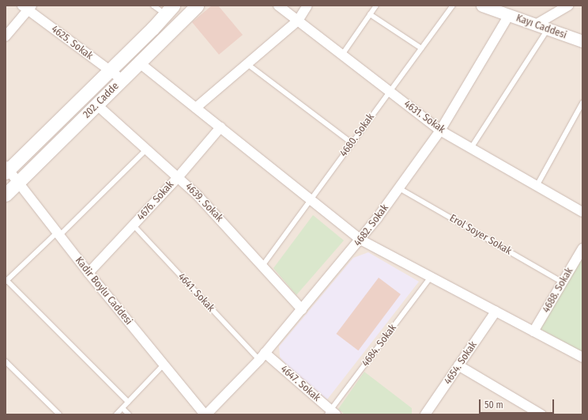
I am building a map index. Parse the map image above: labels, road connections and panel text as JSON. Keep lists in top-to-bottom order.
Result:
{
  "streets": {
    "main road": ["202. Cadde"],
    "street": [
      "Kayı Caddesi",
      "4625. Sokak",
      "4631. Sokak",
      "4676. Sokak",
      "4639. Sokak",
      "4682. Sokak",
      "4688. Sokak",
      "Kadir Boylu Caddesi",
      "4654. Sokak",
      "4647. Sokak"
    ],
    "lane": [
      "4680. Sokak",
      "Erol Soyer Sokak",
      "4641. Sokak",
      "4684. Sokak"
    ]
  },
  "crossings": [
    ["Kayı Caddesi", "4682. Sokak"],
    ["4625. Sokak", "202. Cadde"],
    ["202. Cadde", "4639. Sokak"],
    ["202. Cadde", "Kadir Boylu Caddesi"],
    ["4631. Sokak", "4680. Sokak"],
    ["4631. Sokak", "4682. Sokak"],
    ["4680. Sokak", "4639. Sokak"],
    ["4676. Sokak", "4639. Sokak"],
    ["4676. Sokak", "Kadir Boylu Caddesi"],
    ["4676. Sokak", "4641. Sokak"],
    ["4639. Sokak", "4682. Sokak"],
    ["4682. Sokak", "Erol Soyer Sokak"],
    ["4682. Sokak", "Kadir Boylu Caddesi"],
    ["4682. Sokak", "4641. Sokak"],
    ["4682. Sokak", "4647. Sokak"],
    ["Erol Soyer Sokak", "4688. Sokak"],
    ["4641. Sokak", "4647. Sokak"],
    ["4684. Sokak", "4647. Sokak"]
  ],
  "scale_bar": "50 m"
}
